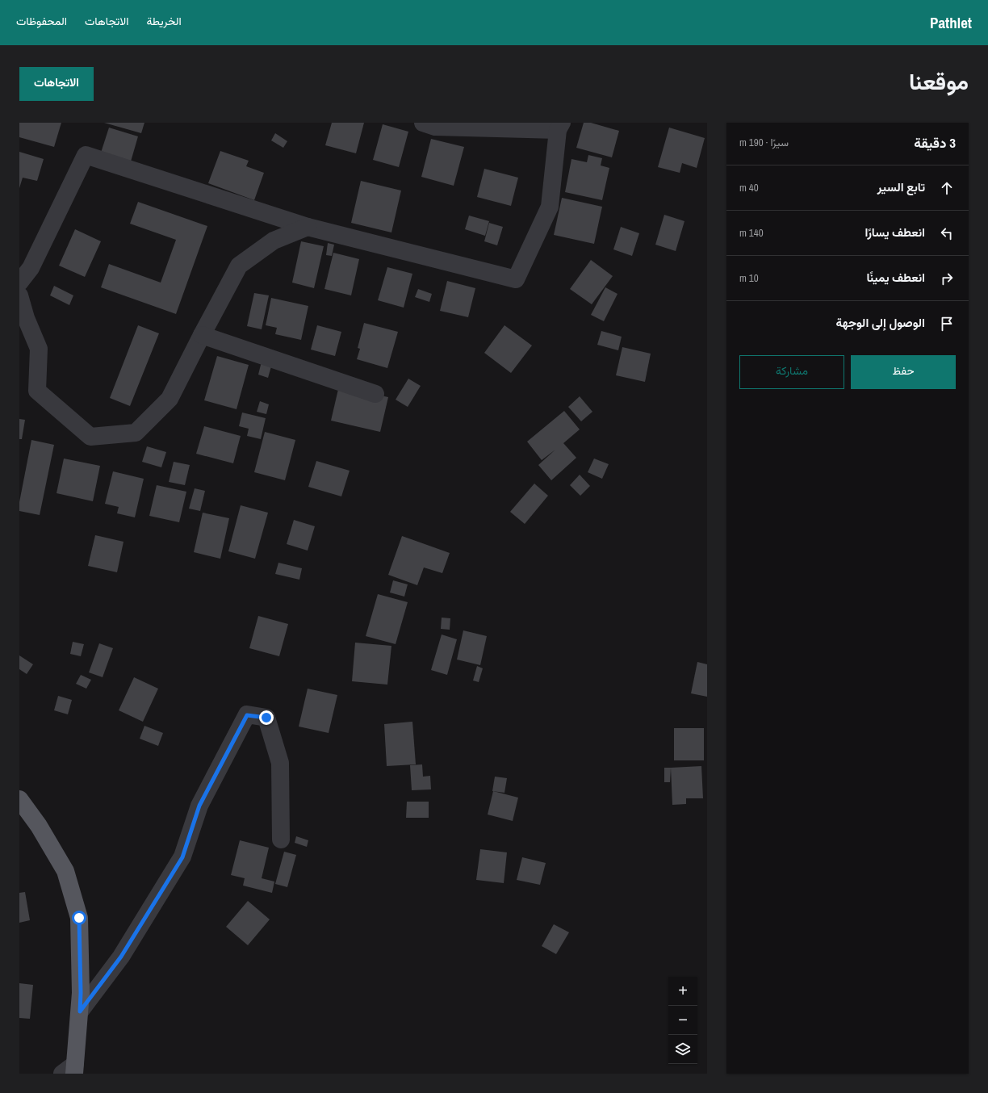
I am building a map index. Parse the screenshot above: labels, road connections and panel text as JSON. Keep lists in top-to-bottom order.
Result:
{
  "page": {
    "header": "Pathlet",
    "nav": ["الخريطة", "الاتجاهات", "المحفوظات"],
    "title": "موقعنا",
    "buttons": [
      "الاتجاهات",
      ["حفظ", "مشاركة"]
    ],
    "heading": ["3 دقيقة", "سيرًا · 190 m"],
    "list": [
      ["تابع السير", "40 m"],
      ["انعطف يسارًا", "140 m"],
      ["انعطف يمينًا", "10 m"],
      "الوصول إلى الوجهة"
    ],
    "map_buttons": ["+", "−"]
  }
}
